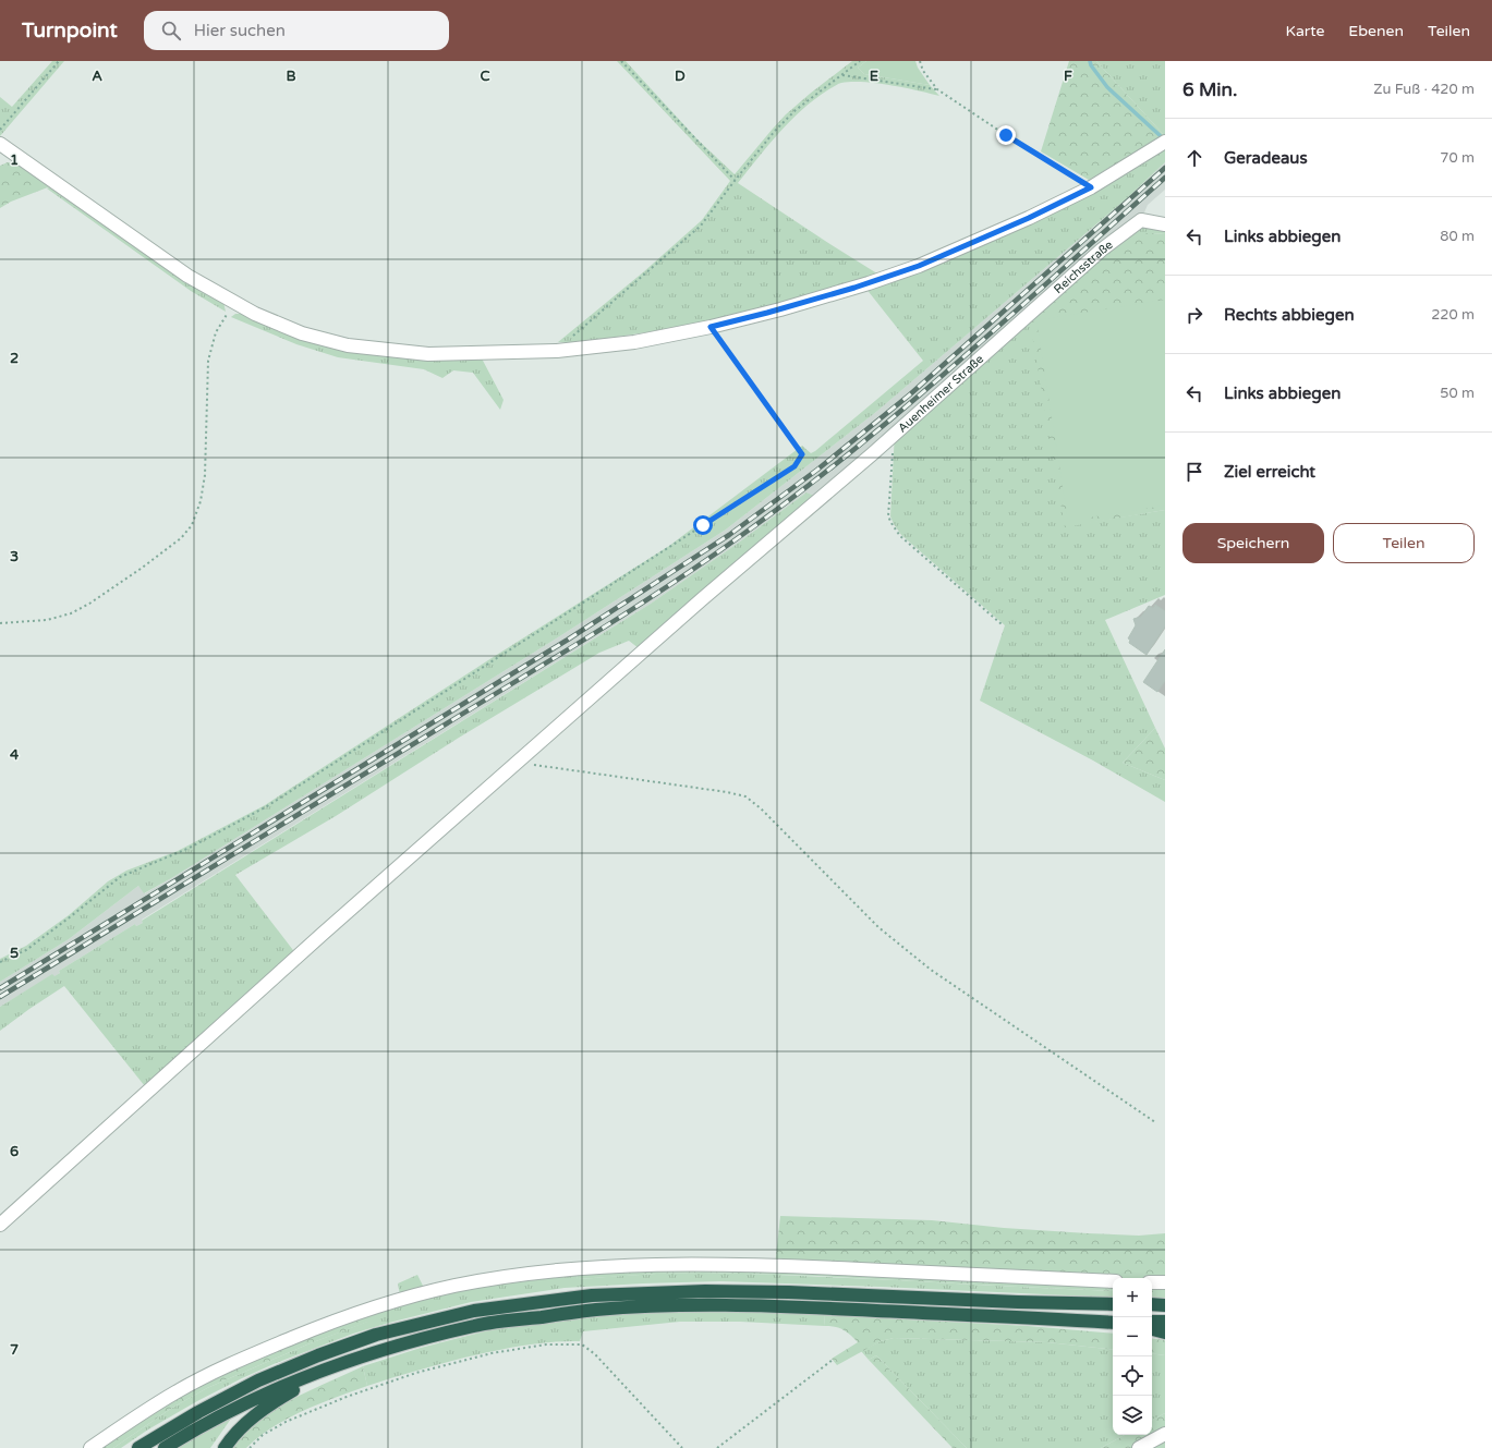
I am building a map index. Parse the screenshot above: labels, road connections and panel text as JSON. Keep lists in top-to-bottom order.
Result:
{
  "streets": {
    "street": ["Reichsstraße", "Auenheimer Straße"]
  },
  "crossings": [
    ["Reichsstraße", "Auenheimer Straße"]
  ],
  "page": {
    "header": "Turnpoint",
    "search": "Hier suchen",
    "nav": ["Karte", "Ebenen", "Teilen"],
    "heading": ["6 Min.", "Zu Fuß · 420 m"],
    "list": [
      ["Geradeaus", "70 m"],
      ["Links abbiegen", "80 m"],
      ["Rechts abbiegen", "220 m"],
      ["Links abbiegen", "50 m"],
      "Ziel erreicht"
    ],
    "buttons": ["Speichern", "Teilen"],
    "map_buttons": ["+", "−"]
  },
  "grid": {
    "columns": [
      "A",
      "B",
      "C",
      "D",
      "E",
      "F"
    ],
    "rows": [
      "1",
      "2",
      "3",
      "4",
      "5",
      "6",
      "7"
    ]
  }
}
